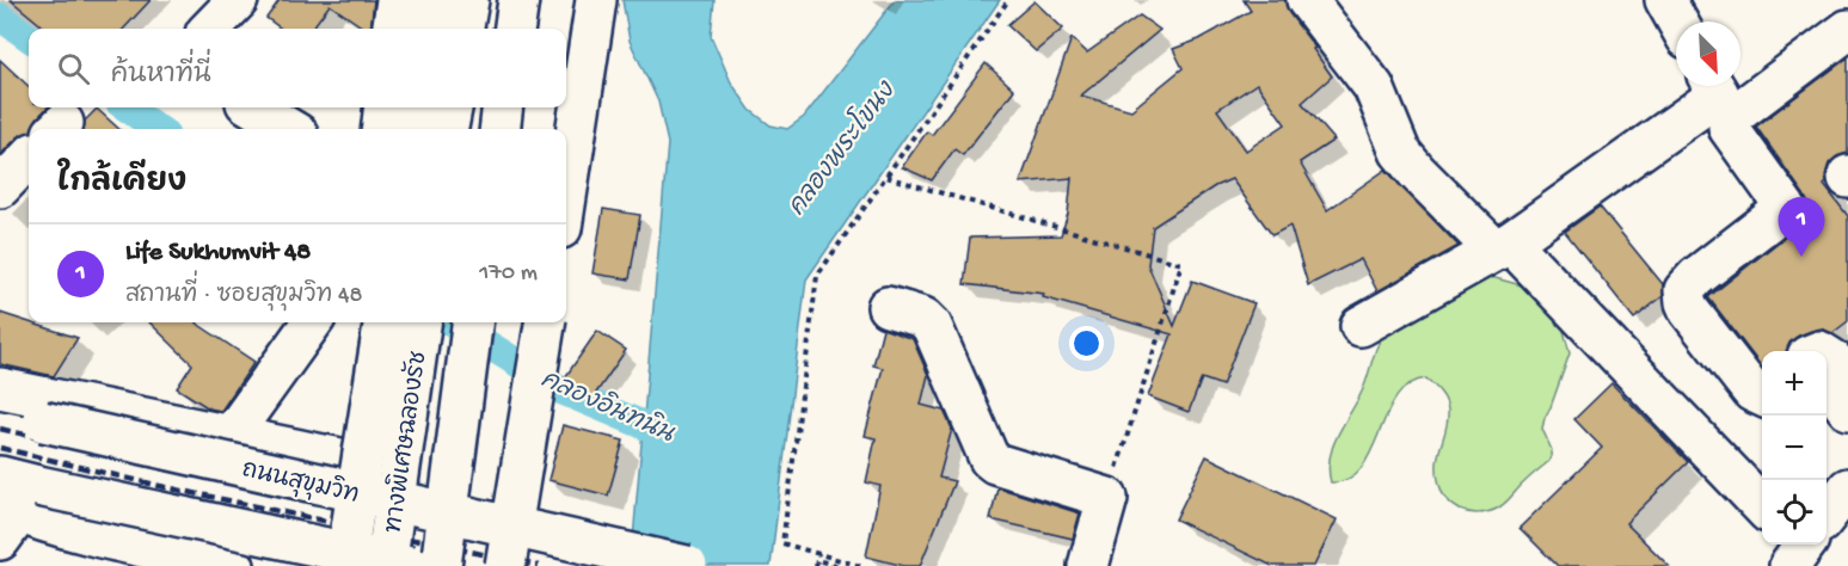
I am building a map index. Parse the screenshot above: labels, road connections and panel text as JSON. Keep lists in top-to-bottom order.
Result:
{
  "streets": {
    "main road": ["ทางพิเศษฉลองรัช", "ถนนสุขุมวิท"]
  },
  "water": ["คลองพระโขนง", "คลองอินทนิน"],
  "north": "bottom right",
  "page": {
    "search": "ค้นหาที่นี่",
    "heading": "ใกล้เคียง",
    "pins": "1",
    "list": [
      {
        "mark": "1",
        "name": "Life Sukhumvit 48",
        "note": "สถานที่ · ซอยสุขุมวิท 48",
        "value": "170 m"
      }
    ],
    "map_buttons": ["+", "−"]
  }
}
